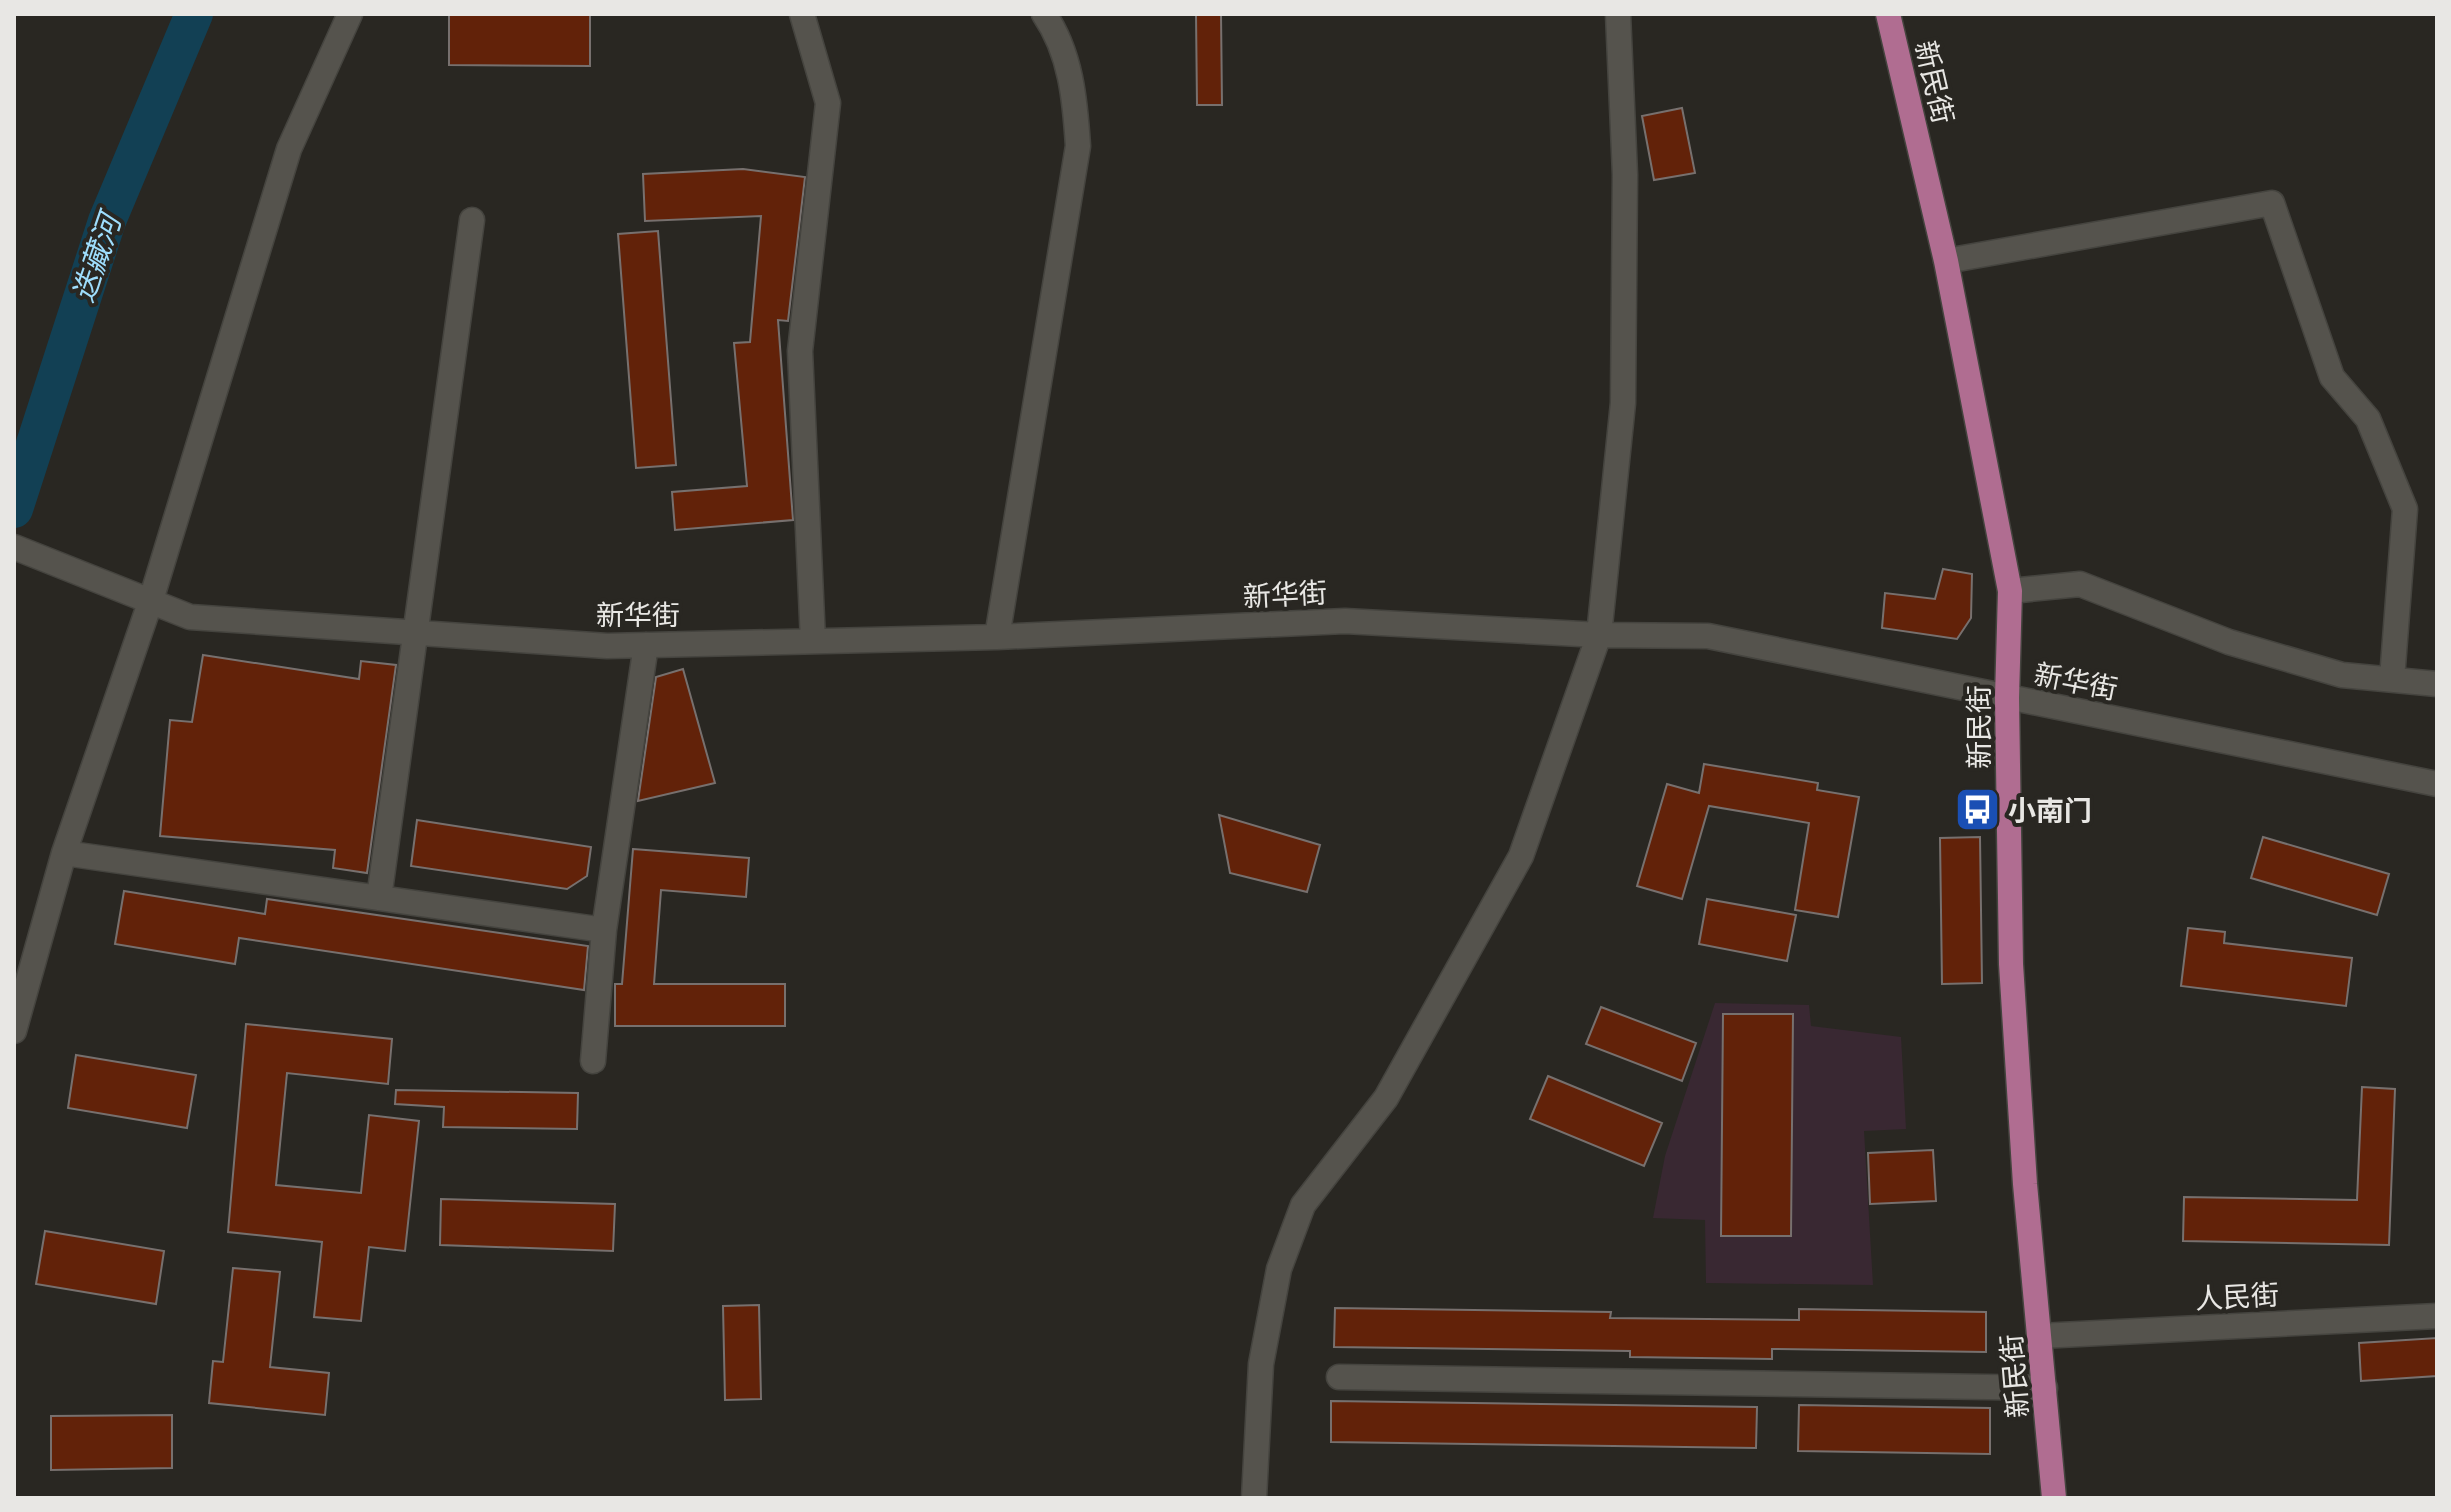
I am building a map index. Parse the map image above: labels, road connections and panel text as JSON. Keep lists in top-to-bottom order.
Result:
{
  "streets": {
    "main road": ["新民街"],
    "street": ["新华街", "人民街"]
  },
  "crossings": [
    ["新民街", "新华街"],
    ["新民街", "人民街"]
  ],
  "water": ["迭藏河"],
  "places": {
    "bus stop": ["小南门"]
  }
}
